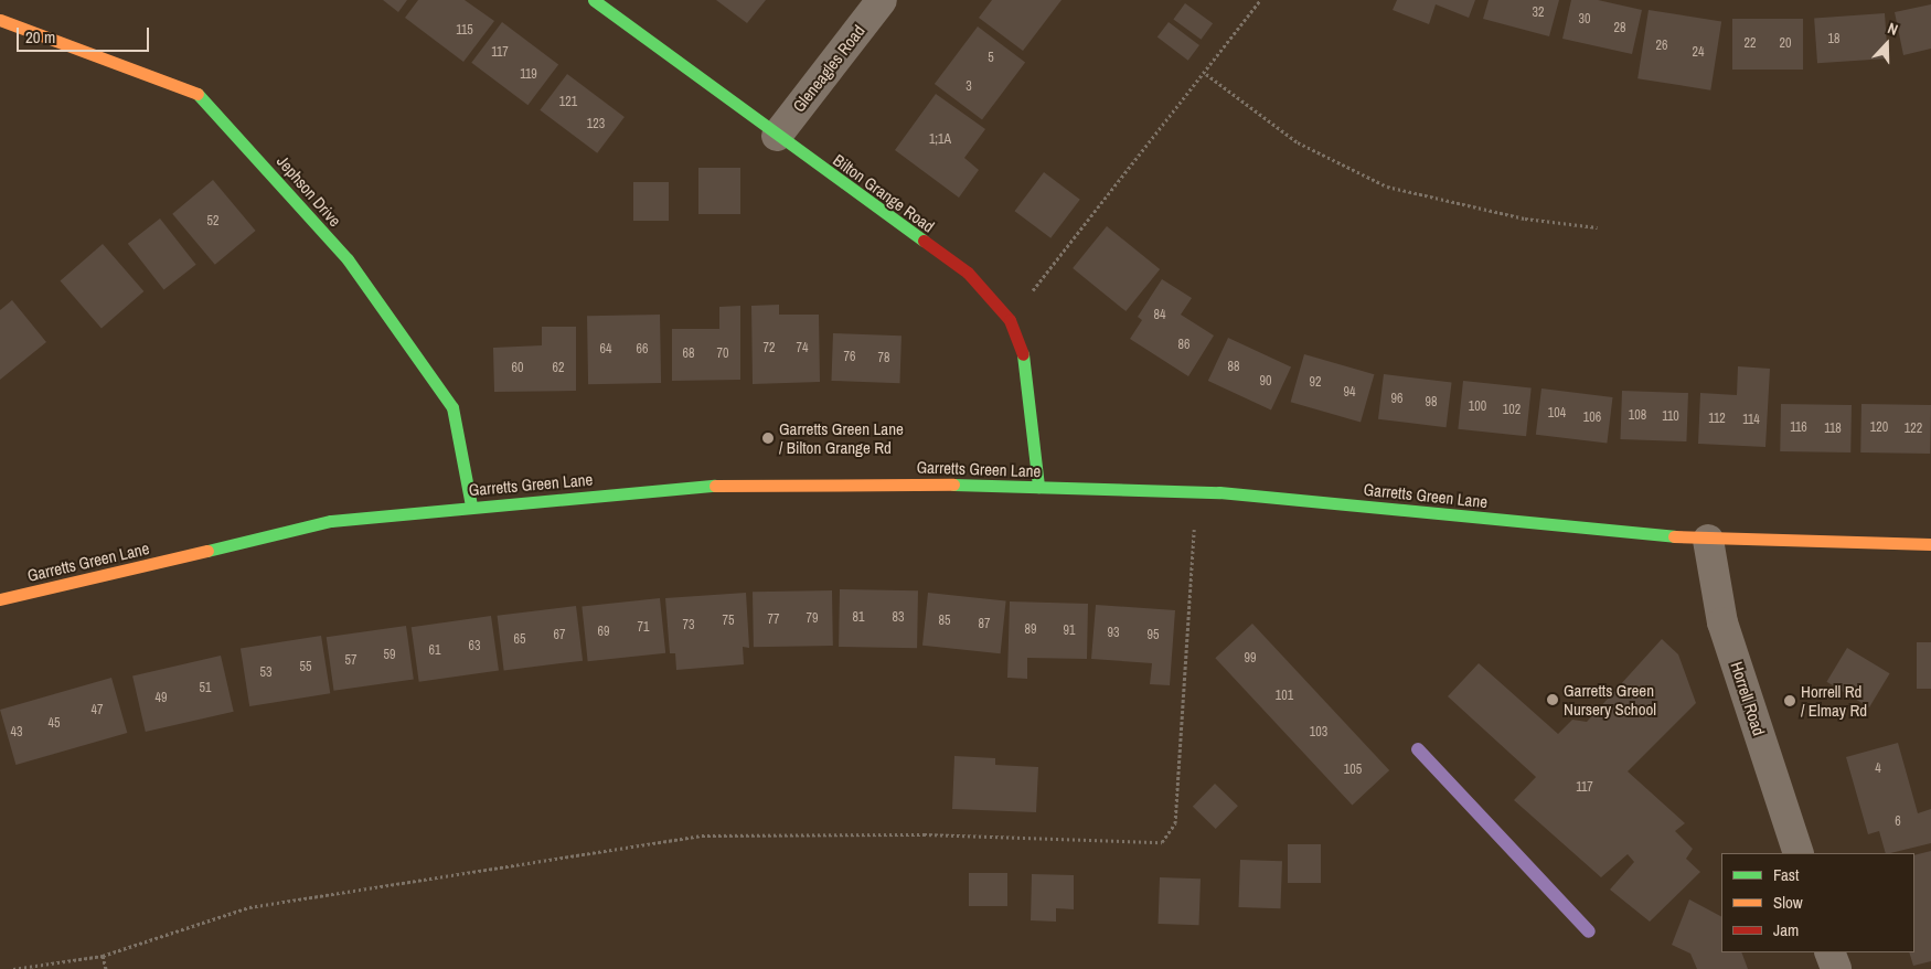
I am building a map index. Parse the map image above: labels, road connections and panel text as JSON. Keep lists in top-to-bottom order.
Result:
{
  "streets": {
    "street": [
      "Gleneagles Road",
      "Jephson Drive",
      "Bilton Grange Road",
      "Garretts Green Lane",
      "Horrell Road"
    ]
  },
  "crossings": [
    ["Gleneagles Road", "Bilton Grange Road"],
    ["Jephson Drive", "Garretts Green Lane"],
    ["Bilton Grange Road", "Garretts Green Lane"],
    ["Garretts Green Lane", "Horrell Road"]
  ],
  "places": ["Garretts Green Lane / Bilton Grange Rd", "Garretts Green Nursery School", "Horrell Rd / Elmay Rd"],
  "house_numbers": [
    "32",
    "30",
    "28",
    "115",
    "18",
    "22",
    "20",
    "26",
    "117",
    "24",
    "5",
    "119",
    "3",
    "121",
    "123",
    "1;1A",
    "52",
    "84",
    "86",
    "72",
    "74",
    "64",
    "66",
    "68",
    "70",
    "76",
    "78",
    "88",
    "60",
    "62",
    "90",
    "92",
    "94",
    "96",
    "98",
    "100",
    "102",
    "104",
    "108",
    "110",
    "106",
    "112",
    "114",
    "116",
    "120",
    "118",
    "122",
    "81",
    "83",
    "79",
    "77",
    "75",
    "85",
    "87",
    "73",
    "71",
    "89",
    "91",
    "69",
    "93",
    "67",
    "95",
    "65",
    "63",
    "61",
    "59",
    "99",
    "57",
    "55",
    "53",
    "51",
    "101",
    "49",
    "47",
    "45",
    "43",
    "103",
    "4",
    "105",
    "117",
    "6"
  ],
  "legend": ["Fast", "Slow", "Jam"],
  "scale_bar": "20 m",
  "north": "top"
}
